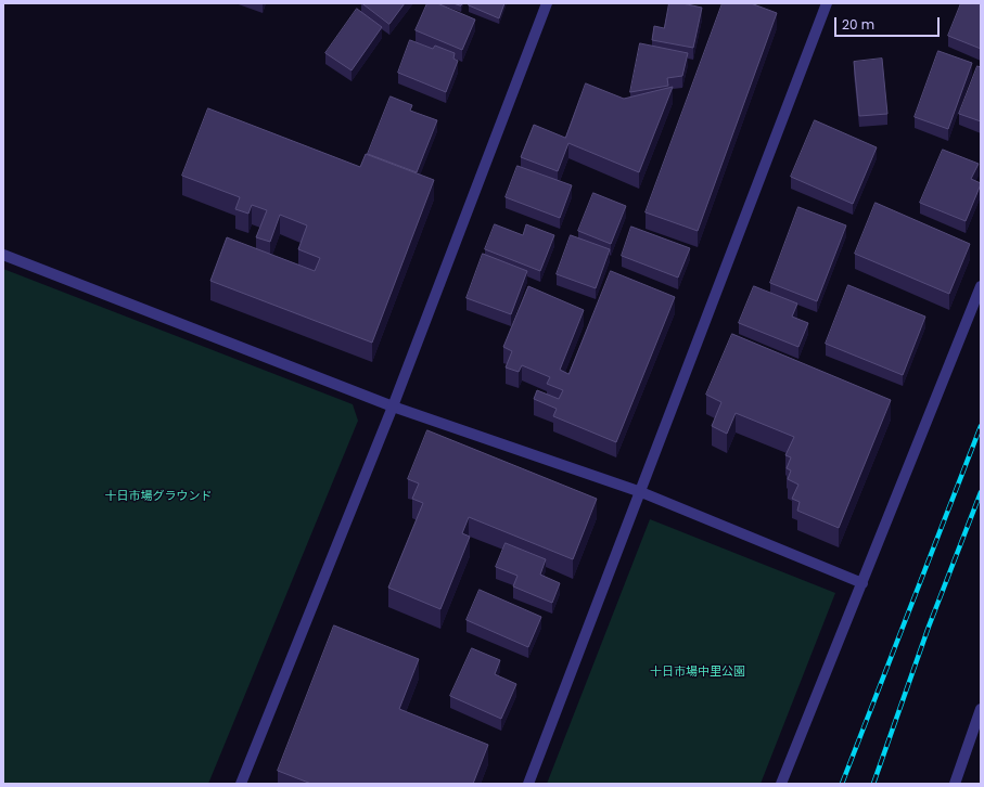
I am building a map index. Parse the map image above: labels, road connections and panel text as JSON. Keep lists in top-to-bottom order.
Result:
{
  "parks": ["十日市場グラウンド", "十日市場中里公園"],
  "scale_bar": "20 m"
}
